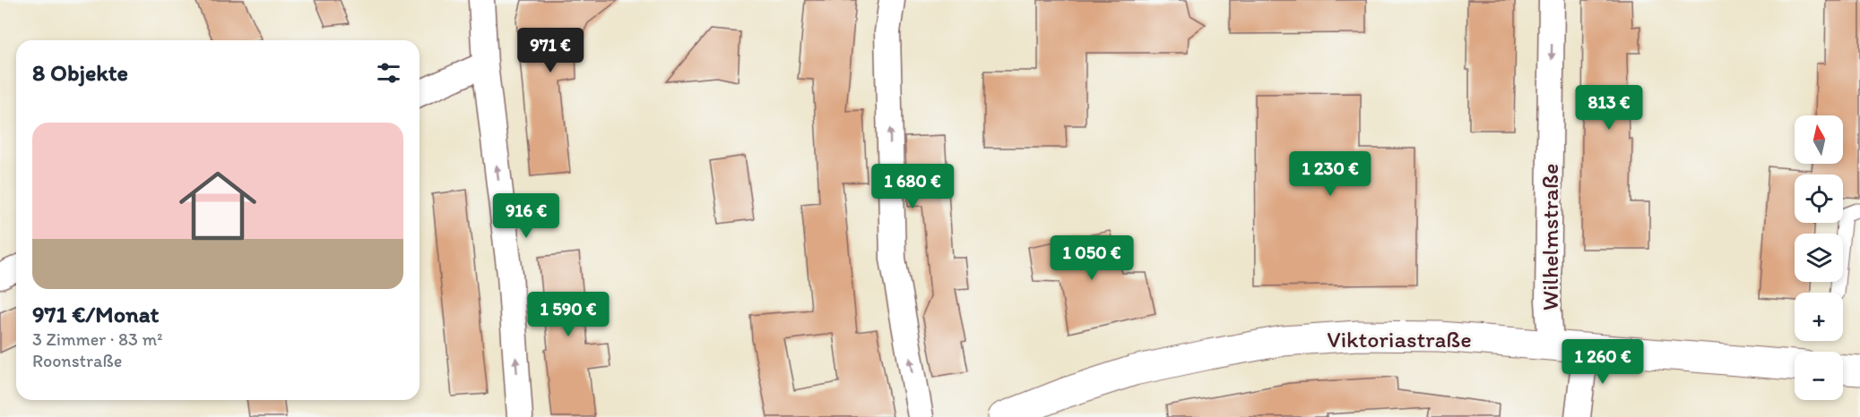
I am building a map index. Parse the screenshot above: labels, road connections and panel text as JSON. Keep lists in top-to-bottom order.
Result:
{
  "streets": {
    "main road": ["Viktoriastraße"],
    "street": ["Wilhelmstraße"]
  },
  "crossings": [
    ["Wilhelmstraße", "Viktoriastraße"]
  ],
  "one_way": ["Wilhelmstraße"],
  "north": "top",
  "page": {
    "price": [
      "971 €",
      "813 €",
      "1 230 €",
      "1 680 €",
      "916 €",
      "1 050 €",
      "1 590 €",
      "1 260 €"
    ],
    "heading": "8 Objekte",
    "list": [
      {
        "name": "971 €/Monat",
        "note": "3 Zimmer · 83 m² · Roonstraße"
      }
    ],
    "map_buttons": ["+", "−"]
  }
}
